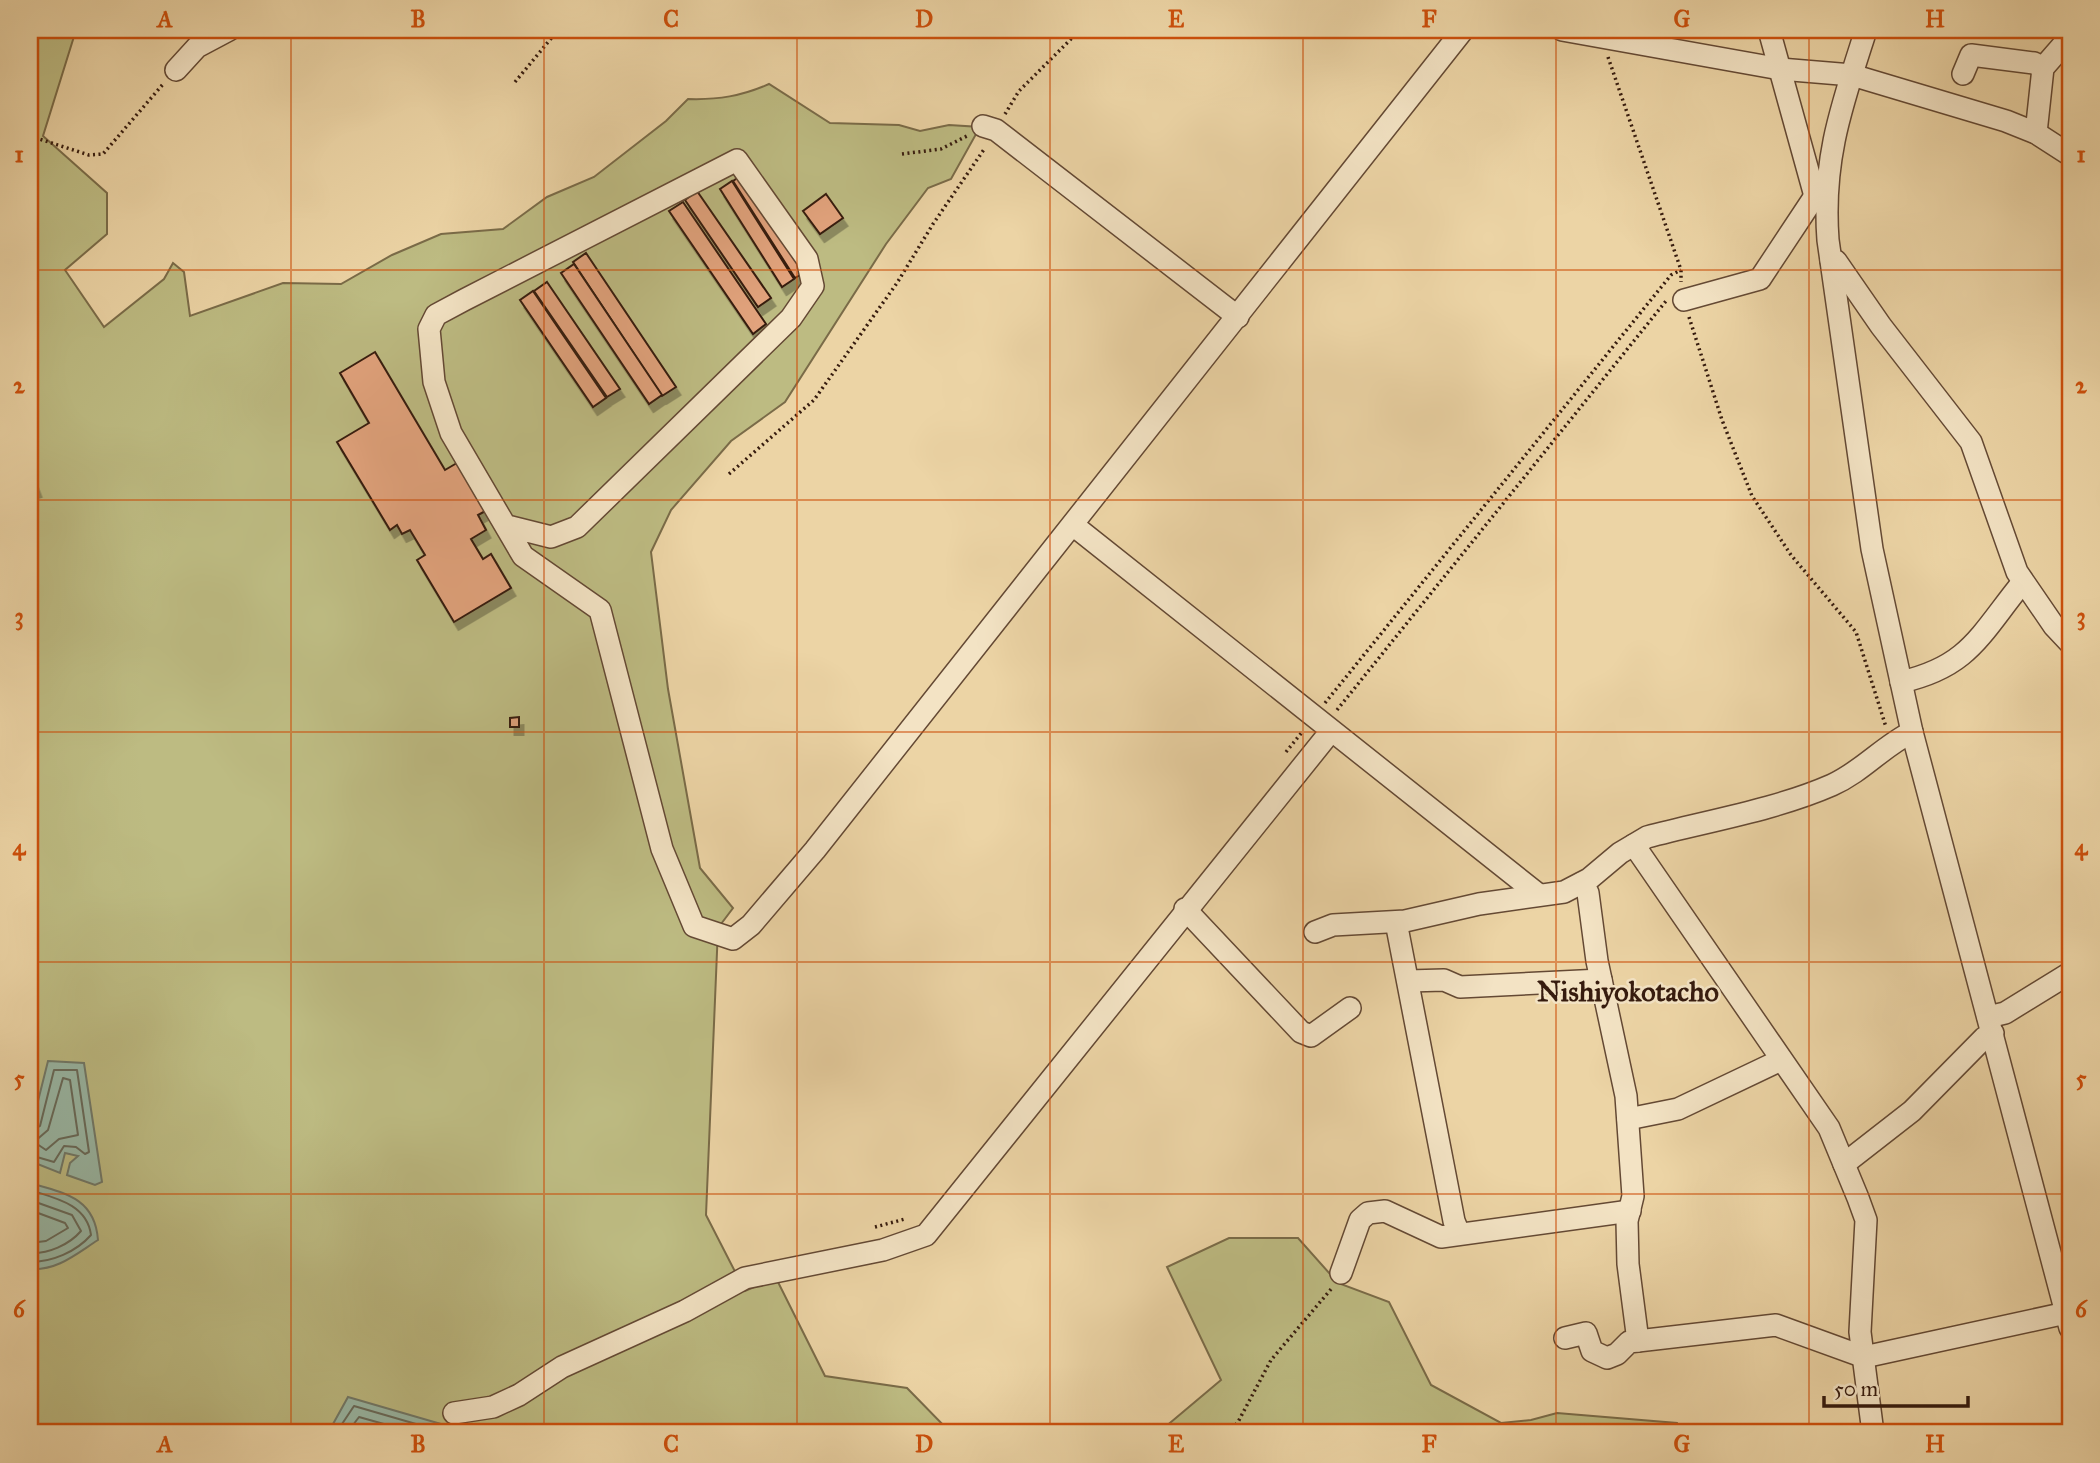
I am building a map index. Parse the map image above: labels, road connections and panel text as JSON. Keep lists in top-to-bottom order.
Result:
{
  "districts": ["Nishiyokotacho"],
  "scale_bar": "50 m",
  "grid": {
    "columns": [
      "A",
      "B",
      "C",
      "D",
      "E",
      "F",
      "G",
      "H"
    ],
    "rows": [
      "1",
      "2",
      "3",
      "4",
      "5",
      "6"
    ]
  }
}
